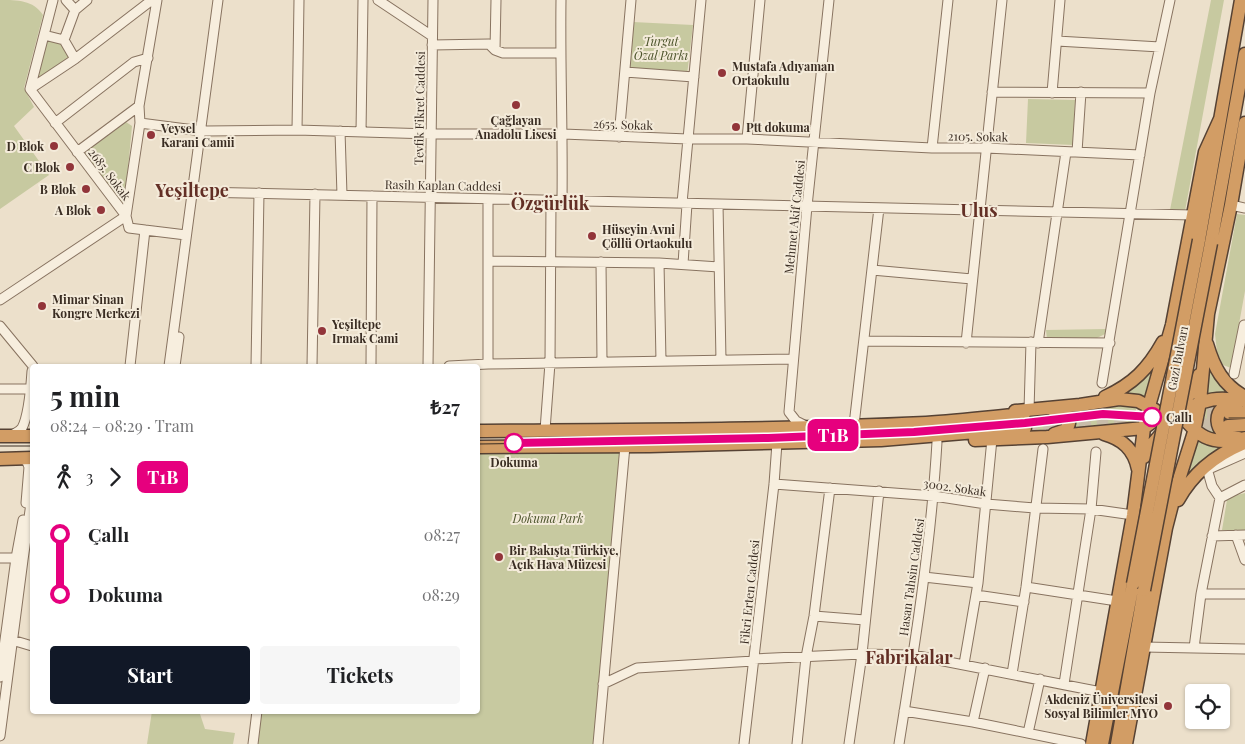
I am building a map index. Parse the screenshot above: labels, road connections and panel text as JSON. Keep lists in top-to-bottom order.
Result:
{
  "streets": {
    "highway": ["Gazi Bulvarı"],
    "street": [
      "Tevfik Fikret Caddesi",
      "2655. Sokak",
      "2105. Sokak",
      "2685. Sokak",
      "Rasih Kaplan Caddesi",
      "Mehmet Akif Caddesi",
      "3002. Sokak",
      "Hasan Tahsin Caddesi",
      "Fikri Erten Caddesi"
    ]
  },
  "crossings": [
    ["Tevfik Fikret Caddesi", "2655. Sokak"],
    ["Tevfik Fikret Caddesi", "Rasih Kaplan Caddesi"],
    ["2655. Sokak", "2105. Sokak"],
    ["2655. Sokak", "Mehmet Akif Caddesi"],
    ["2105. Sokak", "Mehmet Akif Caddesi"],
    ["Rasih Kaplan Caddesi", "Mehmet Akif Caddesi"],
    ["3002. Sokak", "Hasan Tahsin Caddesi"],
    ["3002. Sokak", "Fikri Erten Caddesi"]
  ],
  "districts": [
    "Yeşiltepe",
    "Özgürlük",
    "Ulus",
    "Fabrikalar"
  ],
  "parks": ["Turgut Özal Parkı", "Dokuma Park"],
  "places": [
    "Mustafa Adıyaman Ortaokulu",
    "Çağlayan Anadolu Lisesi",
    "Ptt dokuma",
    "Veysel Karani Camii",
    "D Blok",
    "C Blok",
    "B Blok",
    "A Blok",
    "Hüseyin Avni Çöllü Ortaokulu",
    "Mimar Sinan Kongre Merkezi",
    "Yeşiltepe Irmak Cami",
    "Çallı",
    "Dokuma",
    "Bir Bakışta Türkiye, Açık Hava Müzesi",
    "Akdeniz Üniversitesi Sosyal Bilimler MYO"
  ],
  "lines": ["tram line T1B"],
  "page": {
    "on_map": "T1B",
    "heading": ["5 min", "08:24 – 08:29 · Tram", "₺27"],
    "legs": ["3", "T1B"],
    "list": [
      {
        "name": "Çallı",
        "value": "08:27"
      },
      {
        "name": "Dokuma",
        "value": "08:29"
      }
    ],
    "buttons": ["Start", "Tickets"]
  }
}
